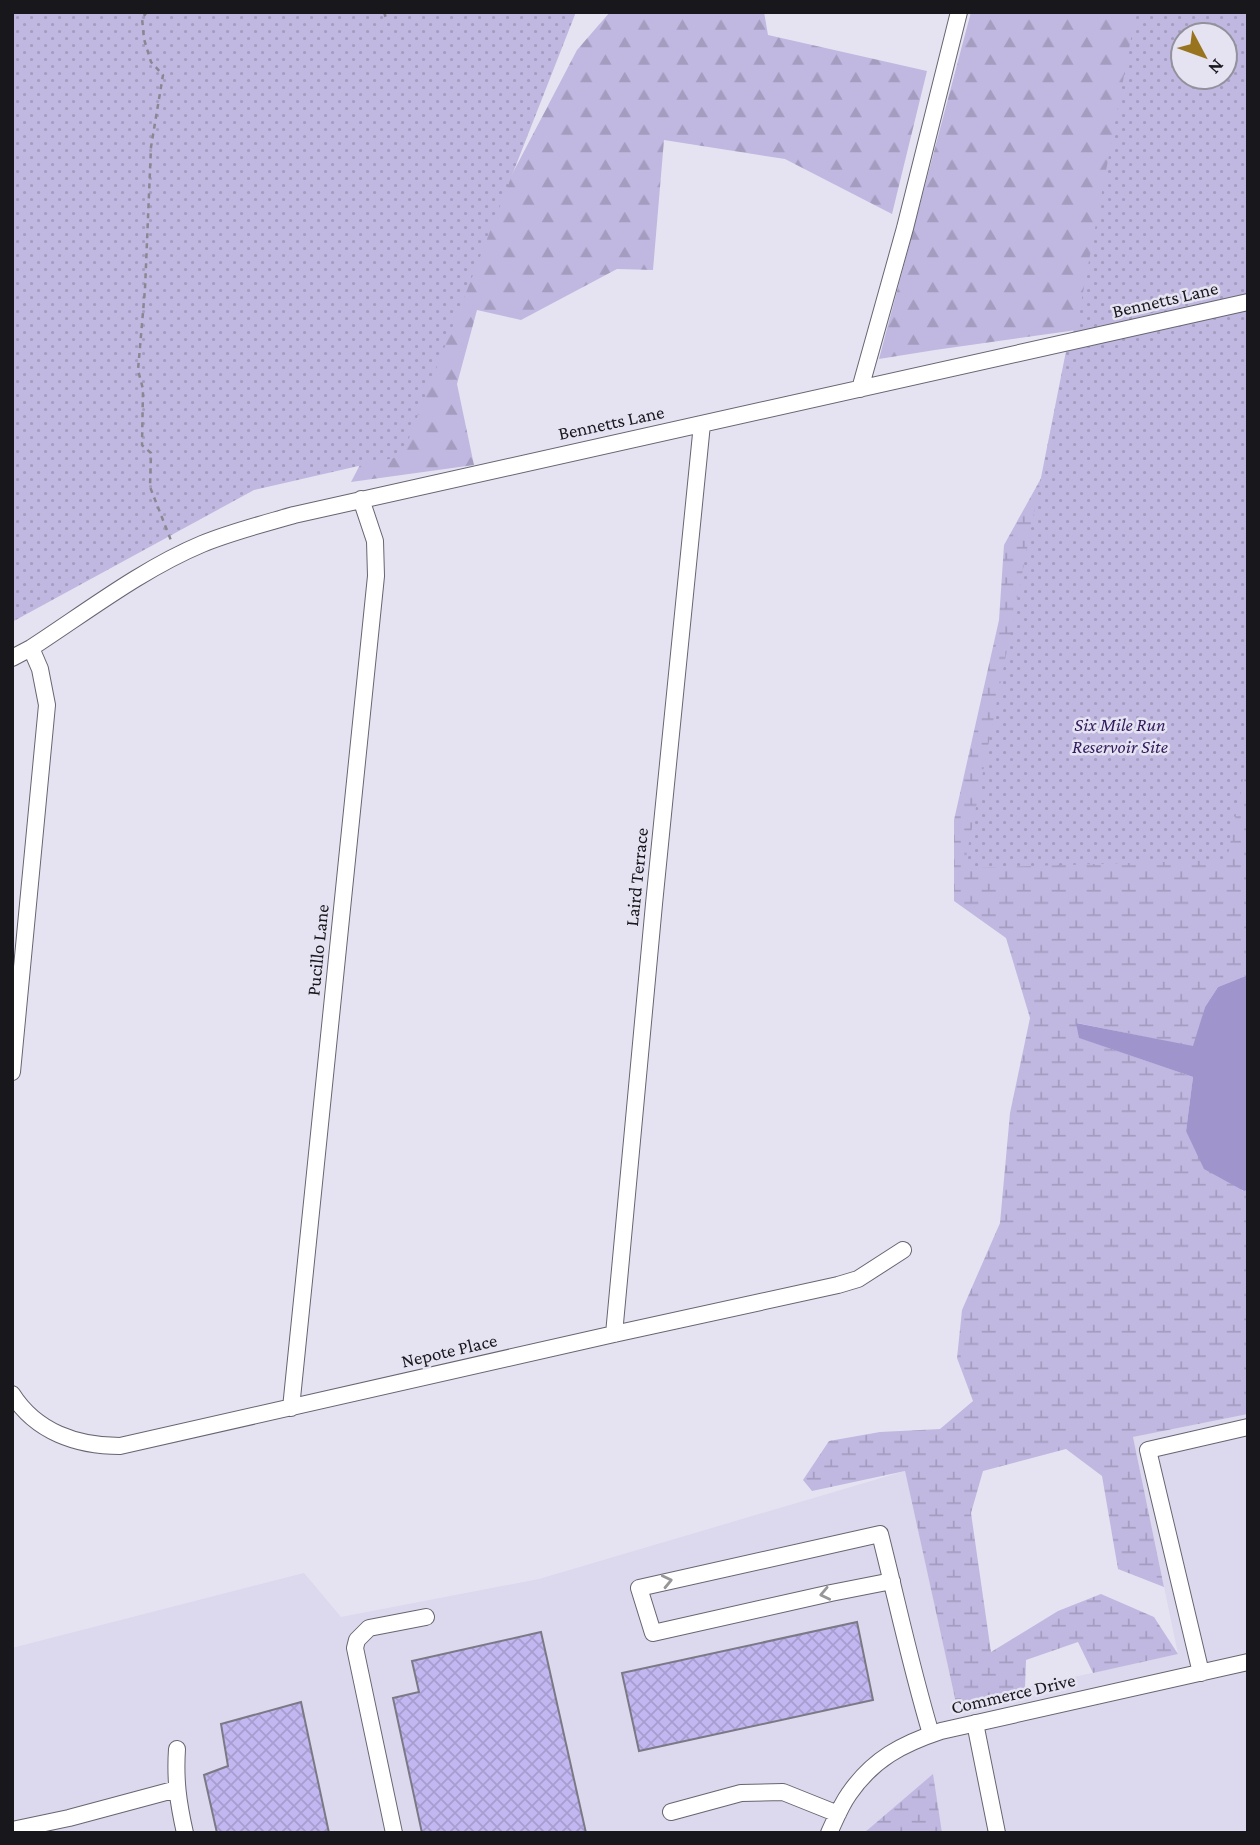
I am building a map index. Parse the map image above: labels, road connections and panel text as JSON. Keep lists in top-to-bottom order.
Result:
{
  "streets": {
    "street": [
      "Bennetts Lane",
      "Laird Terrace",
      "Pucillo Lane",
      "Nepote Place",
      "Commerce Drive"
    ]
  },
  "crossings": [
    ["Bennetts Lane", "Laird Terrace"],
    ["Bennetts Lane", "Pucillo Lane"],
    ["Laird Terrace", "Nepote Place"],
    ["Pucillo Lane", "Nepote Place"]
  ],
  "parks": ["Six Mile Run Reservoir Site"],
  "north": "bottom right"
}
